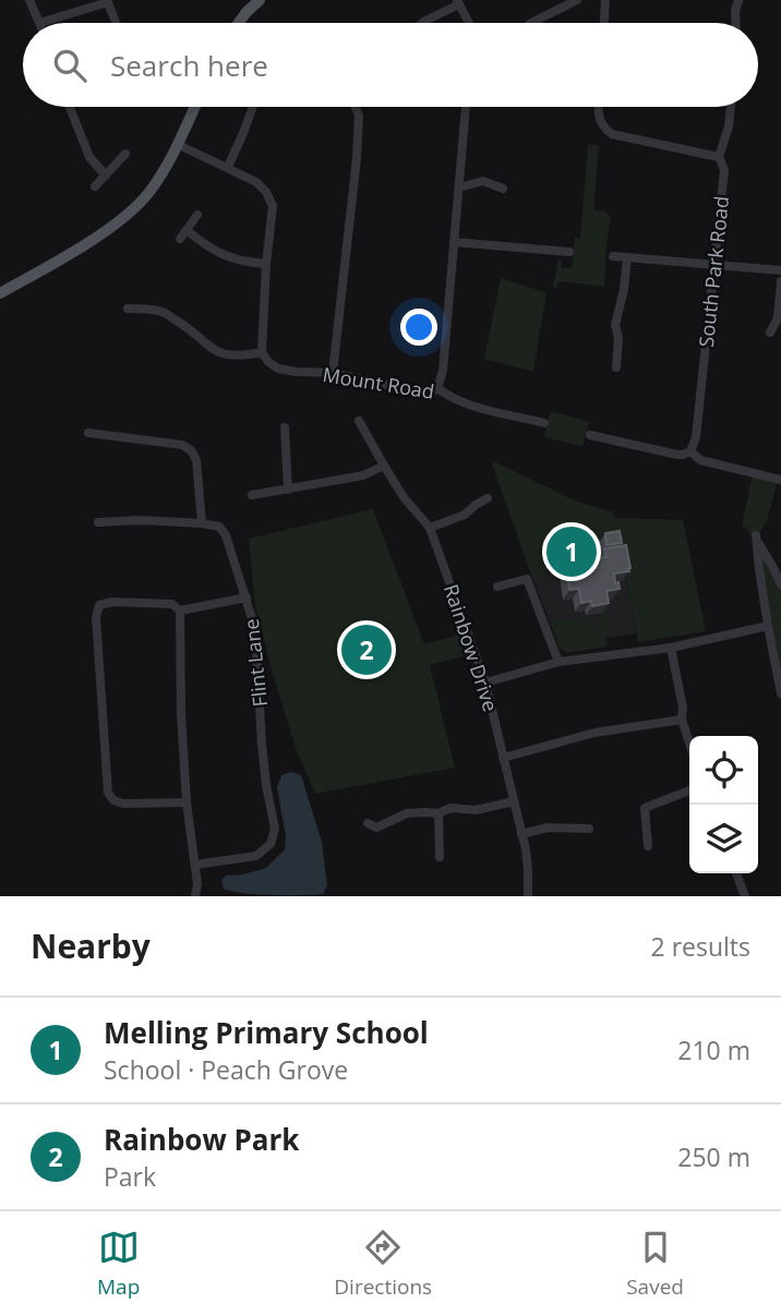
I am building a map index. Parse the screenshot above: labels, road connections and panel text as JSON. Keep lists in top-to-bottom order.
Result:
{
  "streets": {
    "street": [
      "South Park Road",
      "Mount Road",
      "Rainbow Drive",
      "Flint Lane"
    ]
  },
  "page": {
    "search": "Search here",
    "pins": ["1", "2"],
    "heading": ["Nearby", "2 results"],
    "list": [
      {
        "mark": "1",
        "name": "Melling Primary School",
        "note": "School · Peach Grove",
        "value": "210 m"
      },
      {
        "mark": "2",
        "name": "Rainbow Park",
        "note": "Park",
        "value": "250 m"
      }
    ],
    "nav": ["Map", "Directions", "Saved"]
  }
}
